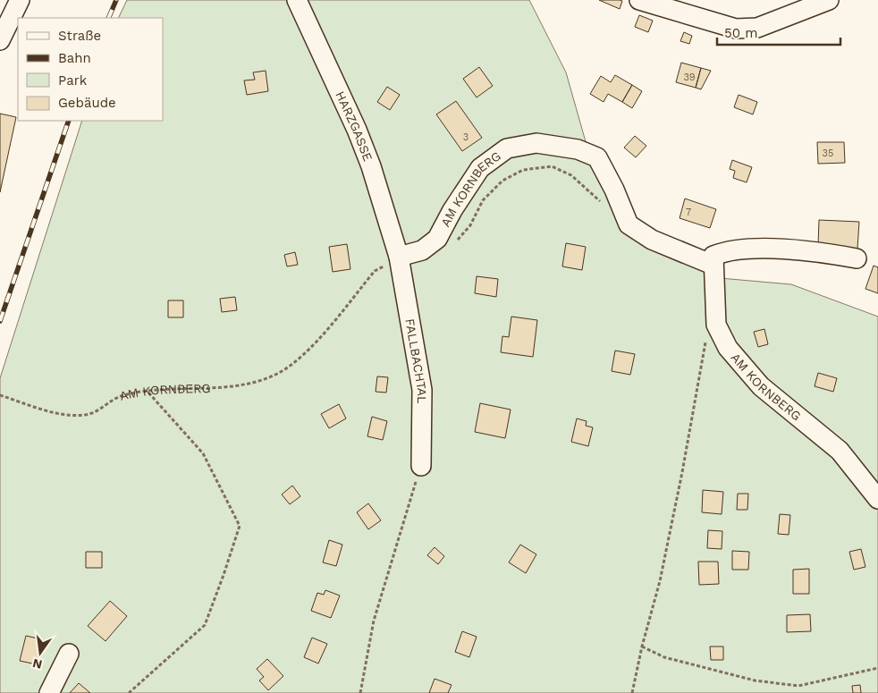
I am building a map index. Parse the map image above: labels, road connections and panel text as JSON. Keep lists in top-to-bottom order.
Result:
{
  "streets": {
    "street": ["HARZGASSE", "AM KORNBERG", "FALLBACHTAL"]
  },
  "crossings": [
    ["HARZGASSE", "AM KORNBERG"],
    ["HARZGASSE", "FALLBACHTAL"],
    ["AM KORNBERG", "FALLBACHTAL"]
  ],
  "house_numbers": [
    "39",
    "3",
    "35",
    "7"
  ],
  "legend": [
    "Straße",
    "Bahn",
    "Park",
    "Gebäude"
  ],
  "scale_bar": "50 m",
  "north": "bottom"
}
